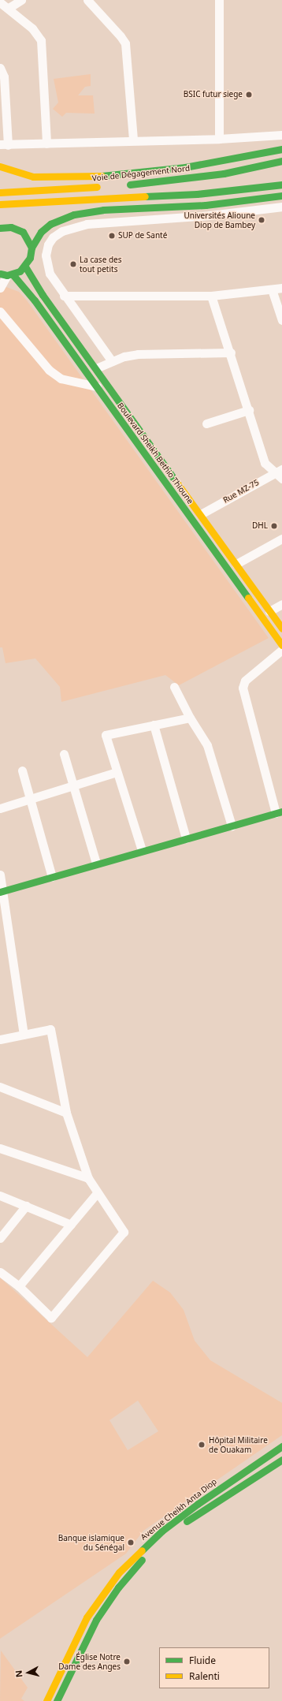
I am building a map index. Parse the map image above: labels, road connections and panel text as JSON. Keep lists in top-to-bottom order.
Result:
{
  "streets": {
    "main road": ["Voie de Dégagement Nord", "Boulevard Sheikh Bethio Thioune", "Avenue Cheikh Anta Diop"],
    "street": ["Rue MZ-75"]
  },
  "crossings": [
    ["Boulevard Sheikh Bethio Thioune", "Rue MZ-75"]
  ],
  "places": [
    "BSIC futur siege",
    "Universités Alioune Diop de Bambey",
    "SUP de Santé",
    "La case des tout petits",
    "DHL",
    "Hôpital Militaire de Ouakam",
    "Banque islamique du Sénégal",
    "Église Notre Dame des Anges"
  ],
  "legend": ["Fluide", "Ralenti"],
  "north": "left"
}
